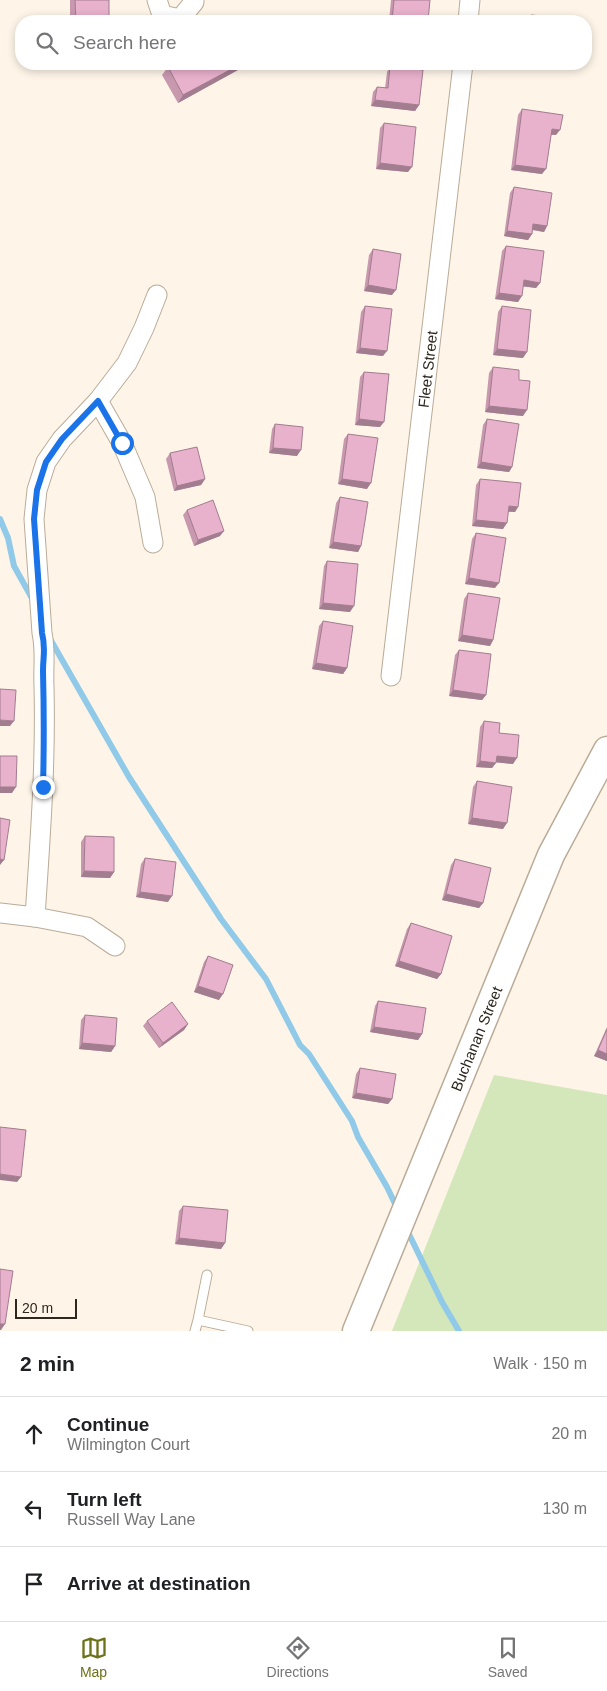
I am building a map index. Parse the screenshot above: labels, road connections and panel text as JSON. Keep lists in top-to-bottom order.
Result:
{
  "streets": {
    "street": ["Fleet Street", "Buchanan Street"]
  },
  "scale_bar": "20 m",
  "page": {
    "search": "Search here",
    "scale": "20 m",
    "heading": ["2 min", "Walk · 150 m"],
    "list": [
      ["Continue", "Wilmington Court", "20 m"],
      ["Turn left", "Russell Way Lane", "130 m"],
      "Arrive at destination"
    ],
    "nav": ["Map", "Directions", "Saved"]
  }
}
